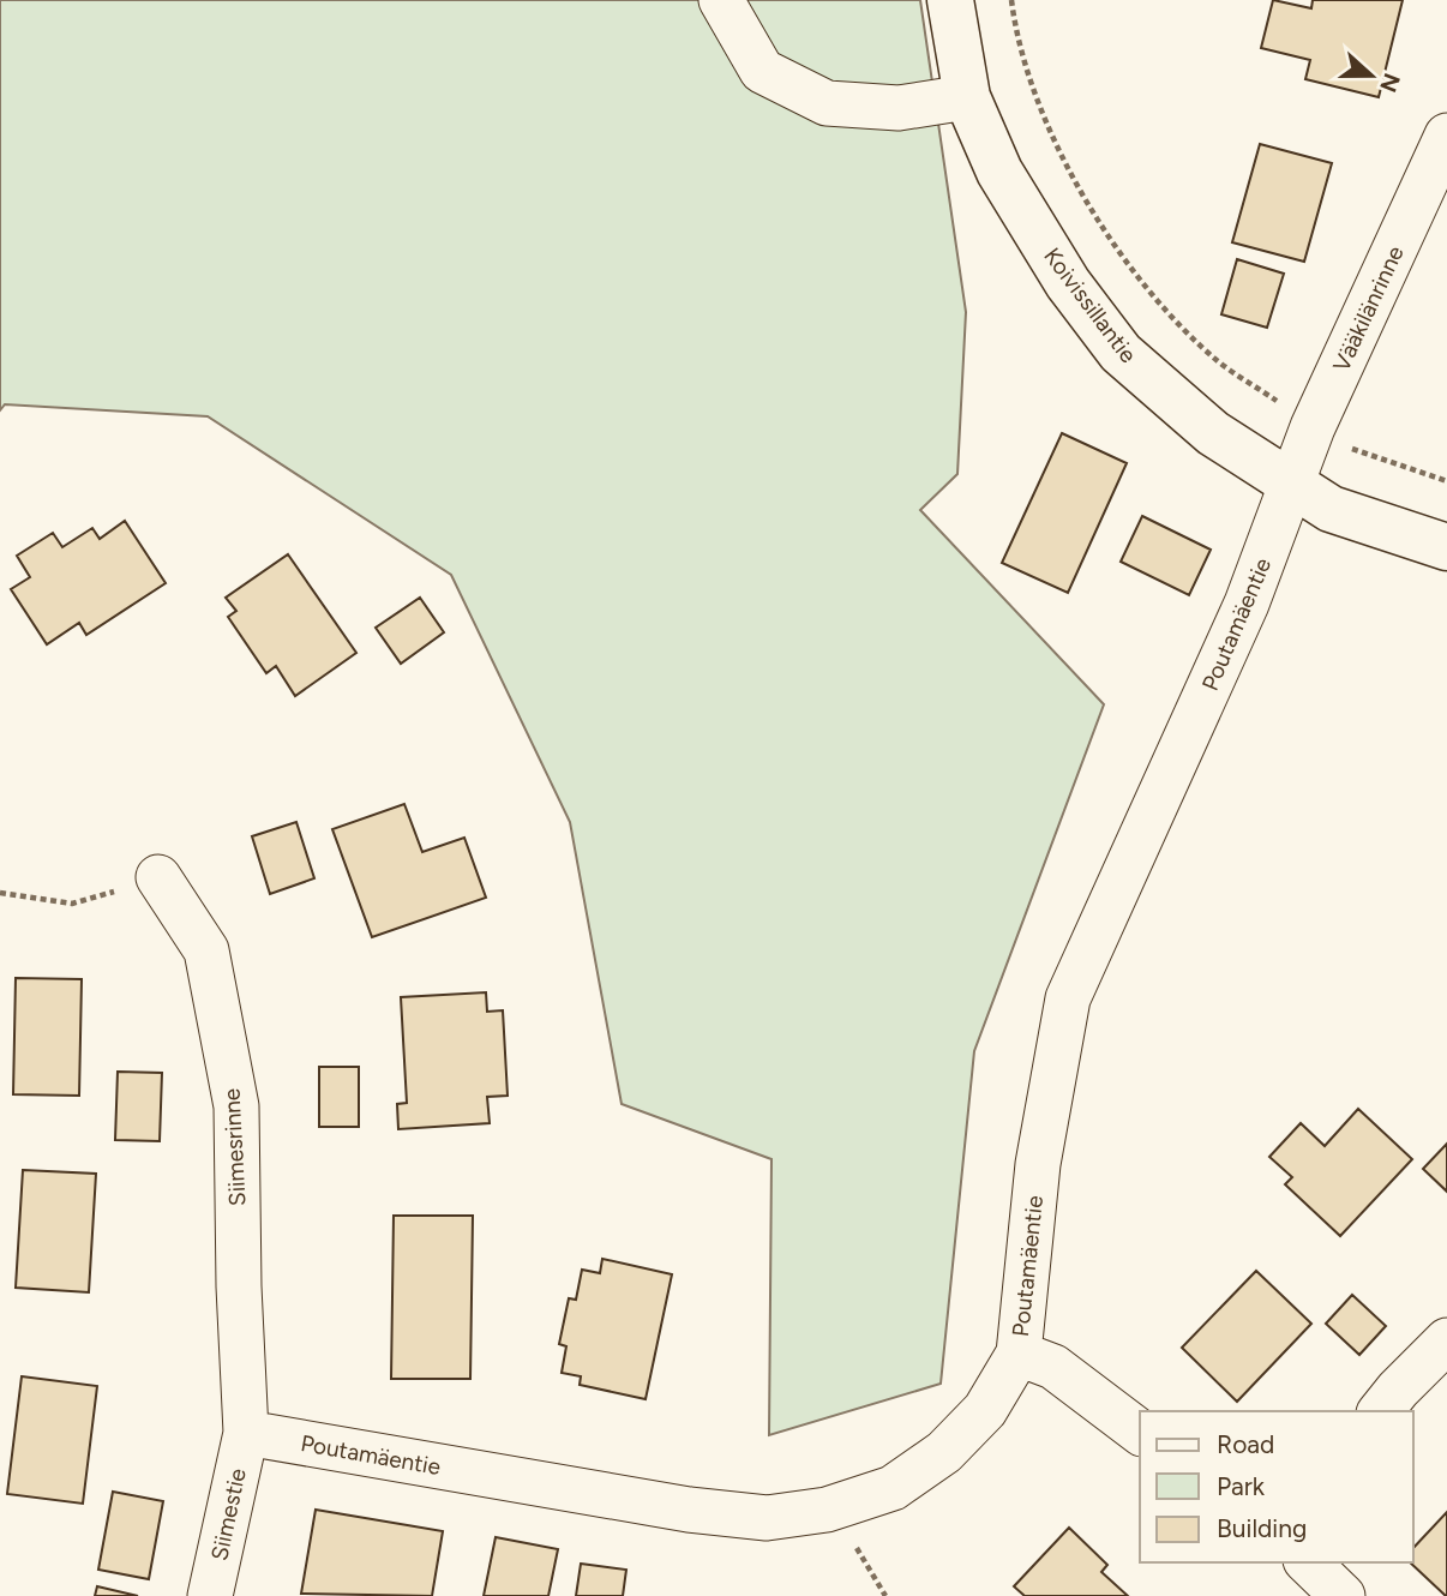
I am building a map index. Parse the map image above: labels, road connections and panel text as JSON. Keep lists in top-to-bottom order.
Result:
{
  "streets": {
    "street": [
      "Koivissillantie",
      "Vääkilänrinne",
      "Poutamäentie",
      "Siimesrinne",
      "Siimestie"
    ]
  },
  "crossings": [
    ["Koivissillantie", "Vääkilänrinne"],
    ["Koivissillantie", "Poutamäentie"],
    ["Vääkilänrinne", "Poutamäentie"],
    ["Poutamäentie", "Siimesrinne"],
    ["Poutamäentie", "Siimestie"],
    ["Siimesrinne", "Siimestie"]
  ],
  "legend": ["Road", "Park", "Building"],
  "north": "right"
}
